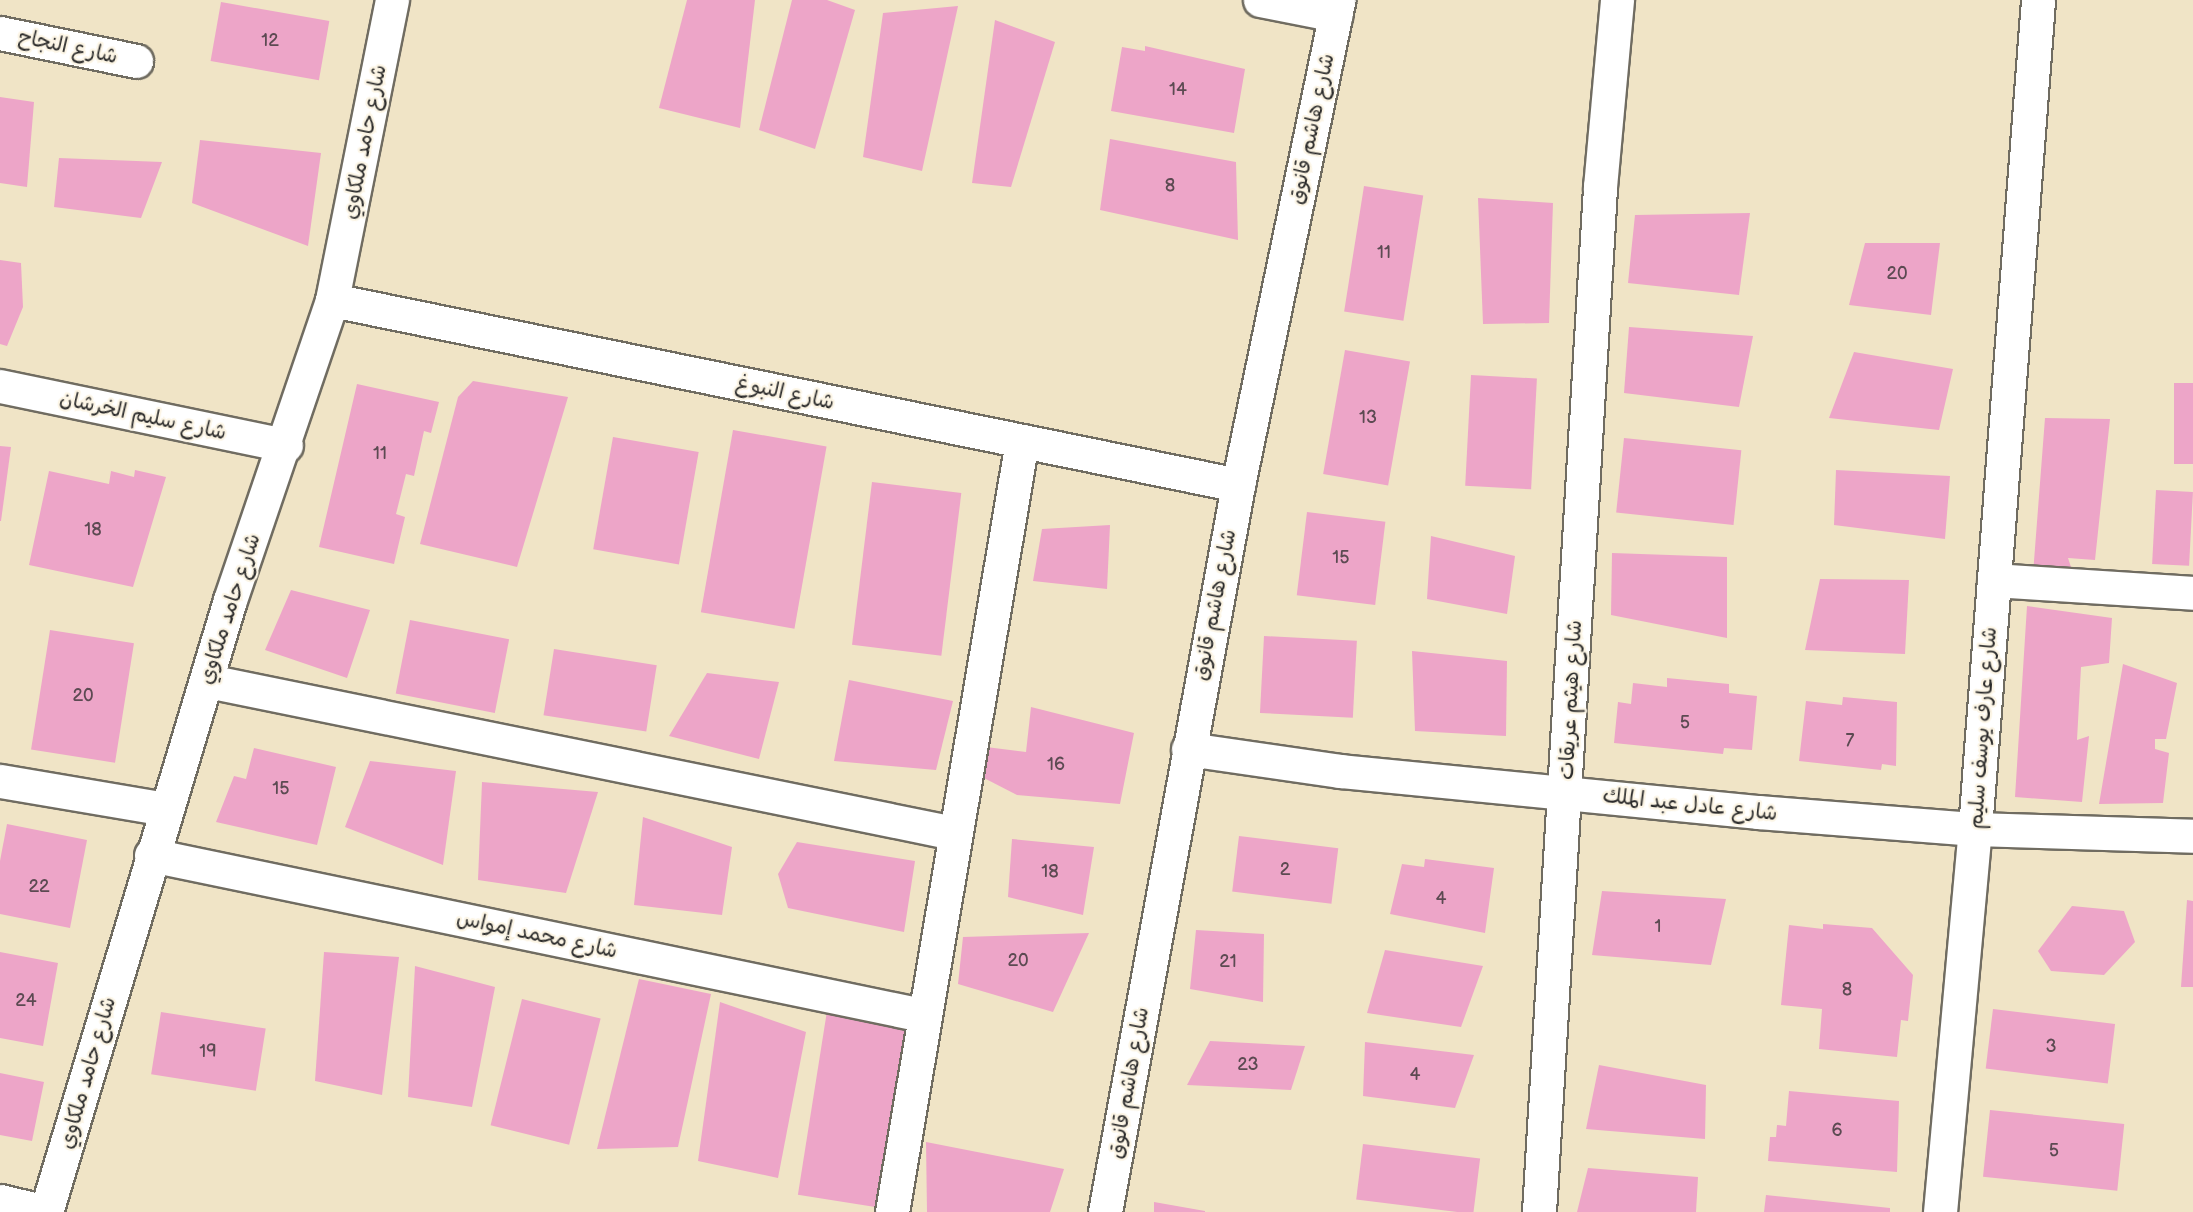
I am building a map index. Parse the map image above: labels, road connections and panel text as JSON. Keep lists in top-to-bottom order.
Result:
{
  "streets": {
    "street": [
      "شارع النجاح",
      "شارع هاشم قانوق",
      "شارع حامد ملكاوي",
      "شارع النبوغ",
      "شارع سليم الخرشان",
      "شارع هيثم عريقات",
      "شارع عارف يوسف سليم",
      "شارع عادل عبد الملك",
      "شارع محمد إمواس"
    ]
  },
  "crossings": [
    ["شارع هاشم قانوق", "شارع النبوغ"],
    ["شارع هاشم قانوق", "شارع عادل عبد الملك"],
    ["شارع حامد ملكاوي", "شارع النبوغ"],
    ["شارع حامد ملكاوي", "شارع سليم الخرشان"],
    ["شارع حامد ملكاوي", "شارع محمد إمواس"],
    ["شارع هيثم عريقات", "شارع عادل عبد الملك"],
    ["شارع عارف يوسف سليم", "شارع عادل عبد الملك"]
  ],
  "house_numbers": [
    "12",
    "14",
    "8",
    "11",
    "20",
    "13",
    "11",
    "18",
    "15",
    "20",
    "5",
    "7",
    "16",
    "15",
    "2",
    "18",
    "22",
    "4",
    "1",
    "20",
    "21",
    "8",
    "24",
    "3",
    "19",
    "23",
    "4",
    "6",
    "5"
  ]
}
